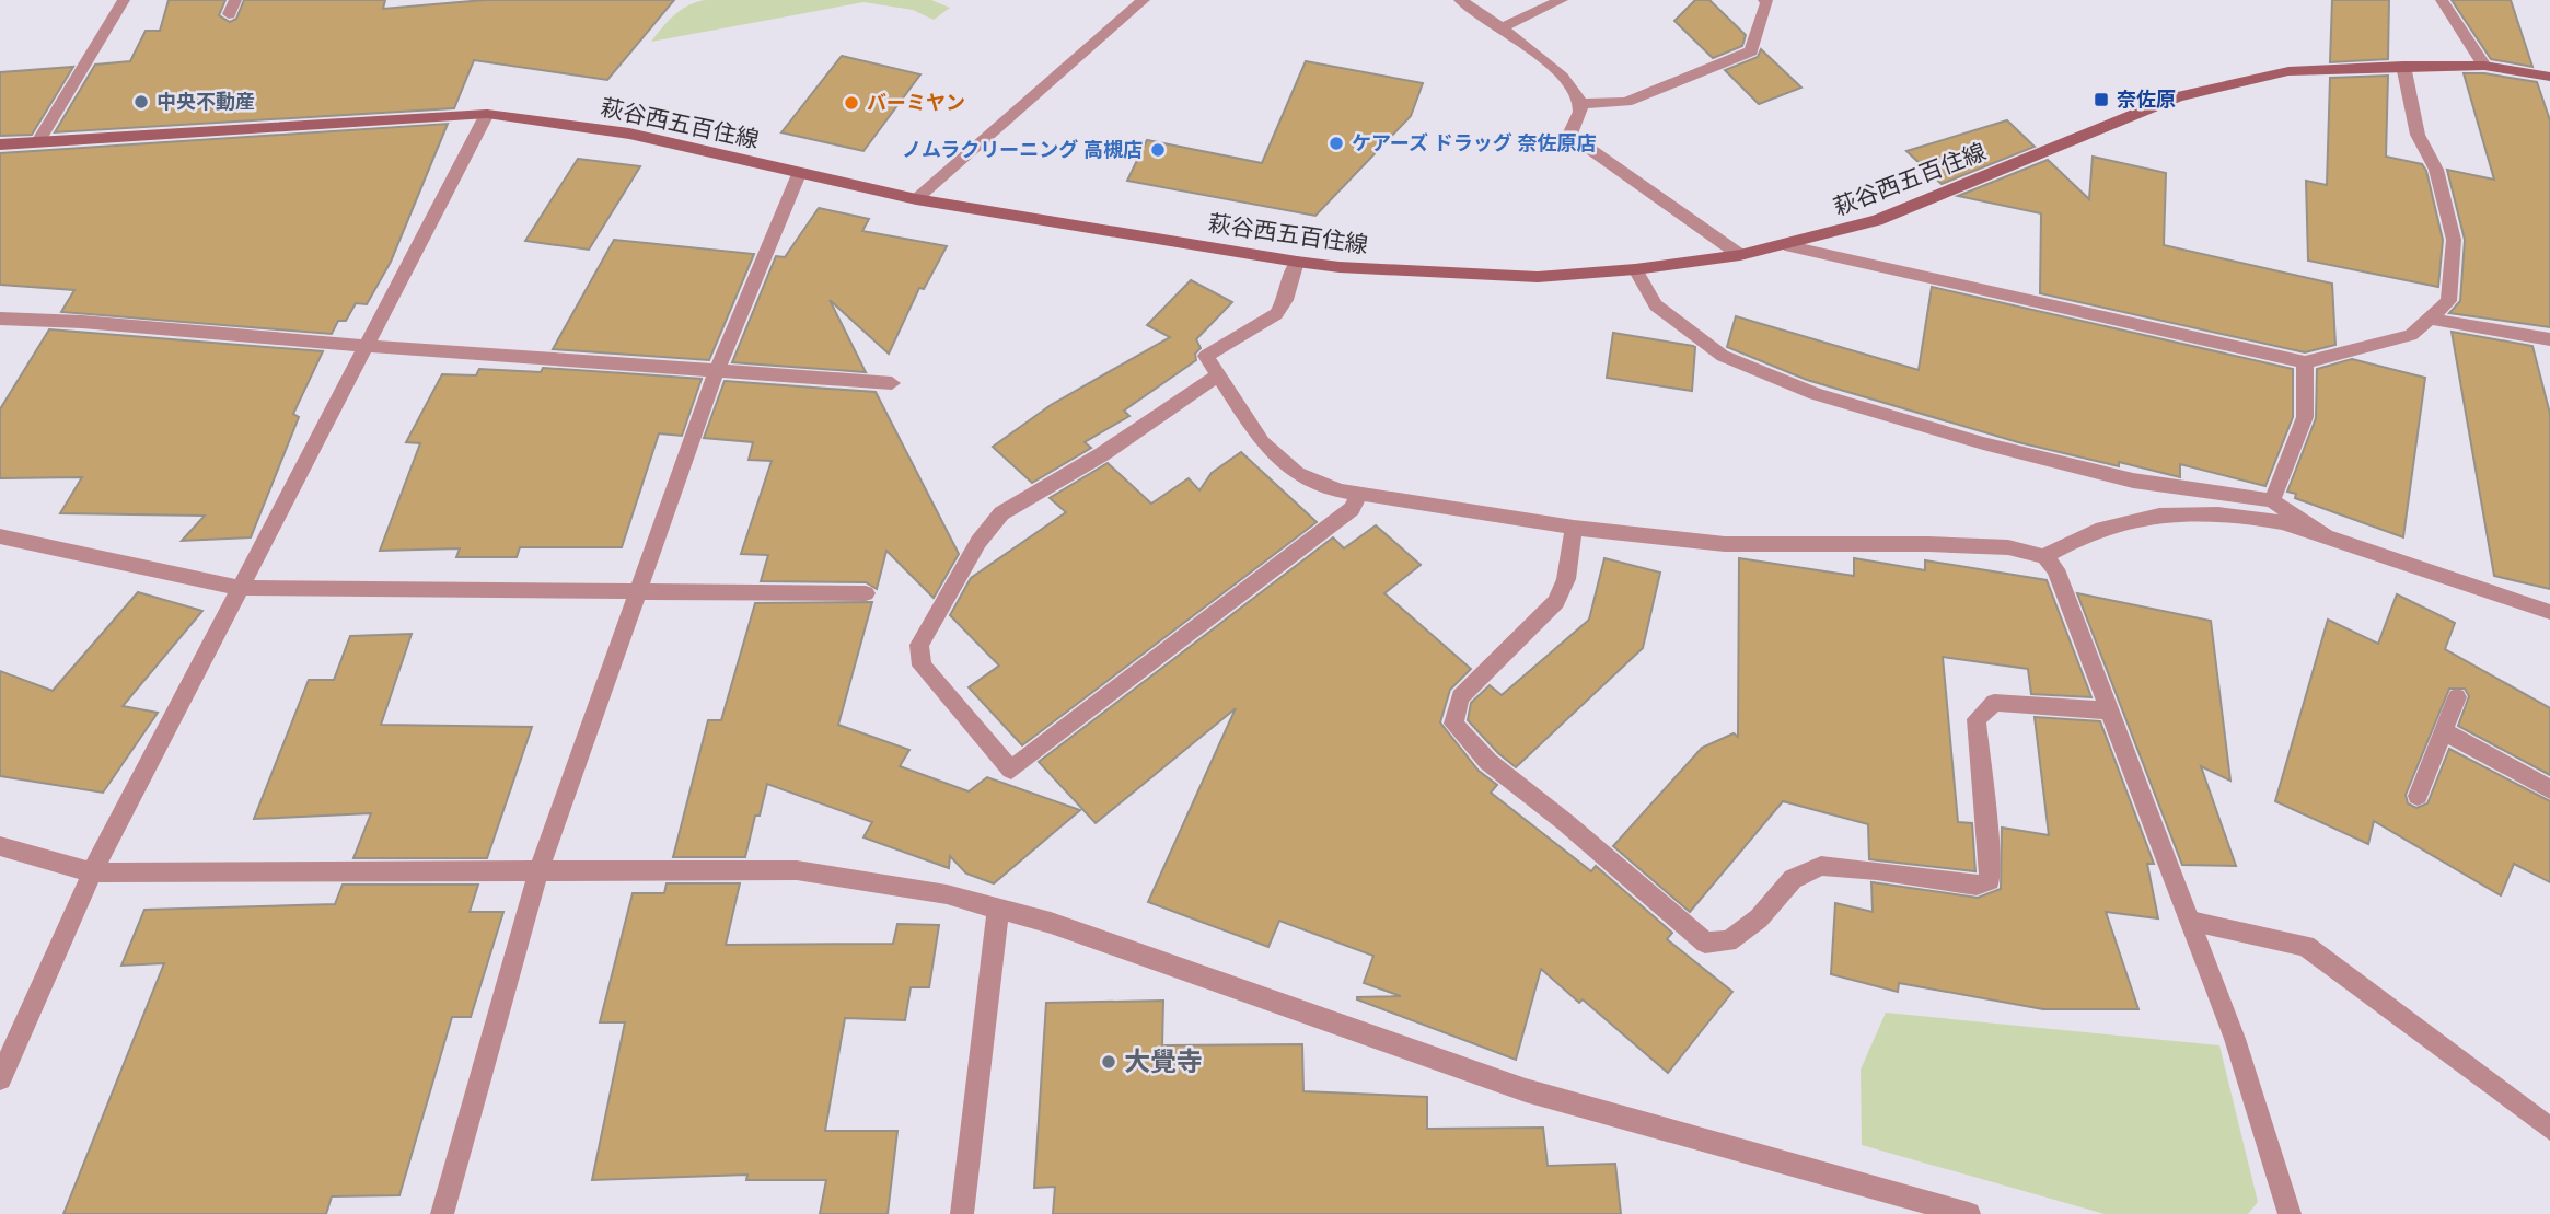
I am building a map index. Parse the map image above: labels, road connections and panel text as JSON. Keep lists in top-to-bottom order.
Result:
{
  "streets": {
    "main road": ["萩谷西五百住線"]
  },
  "places": {
    "transit": ["奈佐原"],
    "other": [
      "中央不動産",
      "バーミヤン",
      "ケアーズ ドラッグ 奈佐原店",
      "ノムラクリーニング 高槻店",
      "大覺寺"
    ]
  }
}
